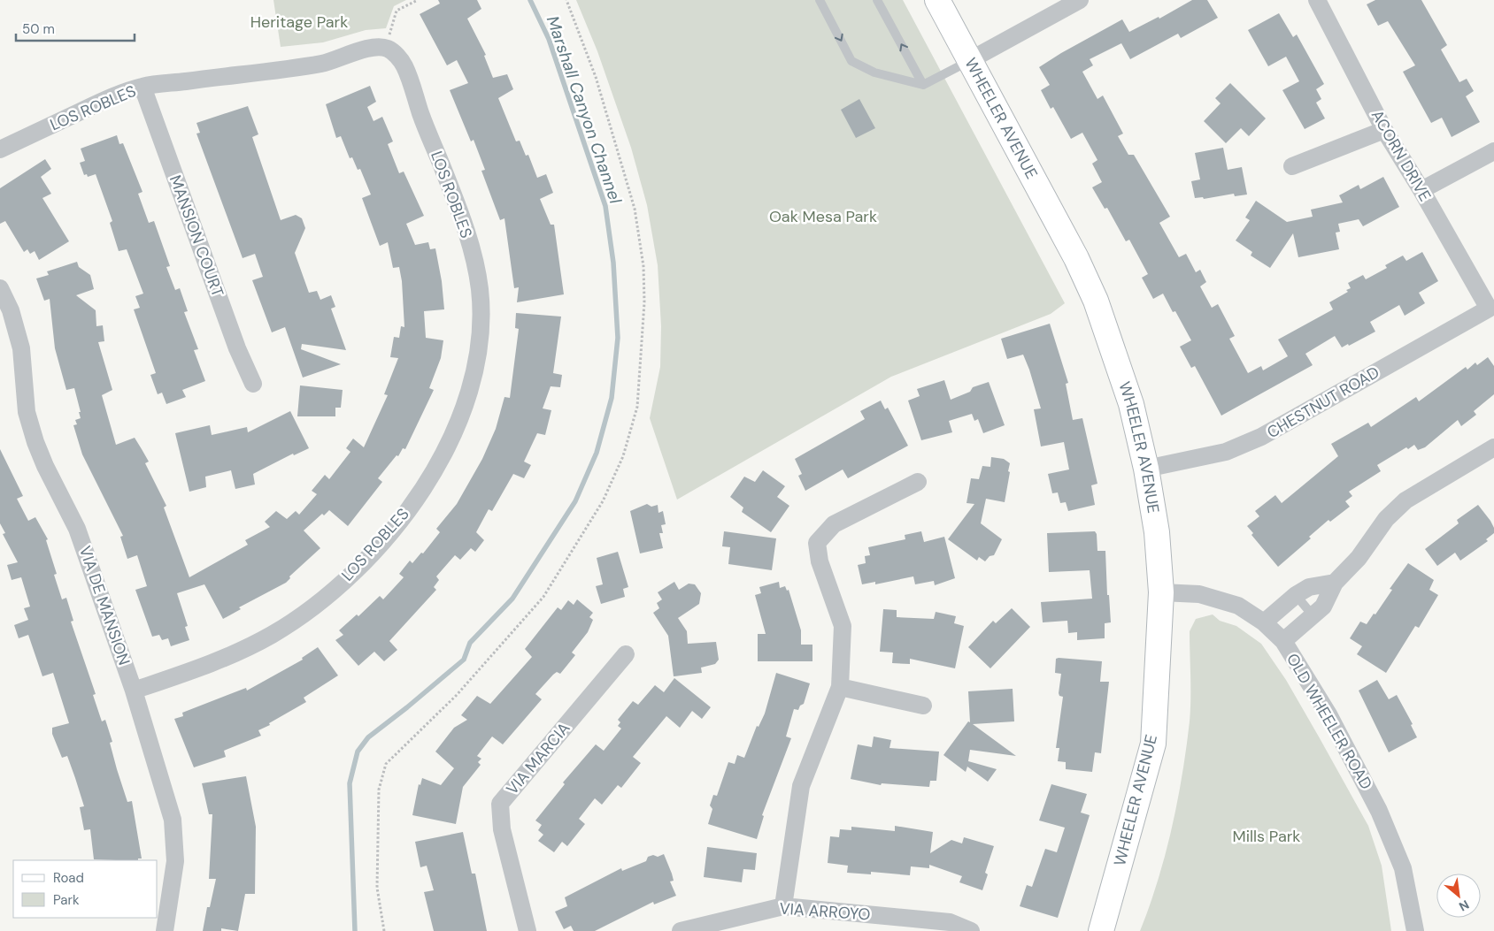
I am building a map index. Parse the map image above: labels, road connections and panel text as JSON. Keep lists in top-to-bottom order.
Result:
{
  "streets": {
    "main road": ["WHEELER AVENUE"],
    "street": [
      "LOS ROBLES",
      "ACORN DRIVE",
      "MANSION COURT",
      "CHESTNUT ROAD",
      "VIA DE MANSION",
      "OLD WHEELER ROAD",
      "VIA MARCIA",
      "VIA ARROYO"
    ]
  },
  "crossings": [
    ["LOS ROBLES", "MANSION COURT"],
    ["LOS ROBLES", "VIA DE MANSION"],
    ["WHEELER AVENUE", "CHESTNUT ROAD"],
    ["WHEELER AVENUE", "OLD WHEELER ROAD"],
    ["ACORN DRIVE", "CHESTNUT ROAD"]
  ],
  "water": ["Marshall Canyon Channel"],
  "parks": ["Heritage Park", "Oak Mesa Park", "Mills Park"],
  "legend": ["Road", "Park"],
  "scale_bar": "50 m",
  "north": "bottom right"
}
